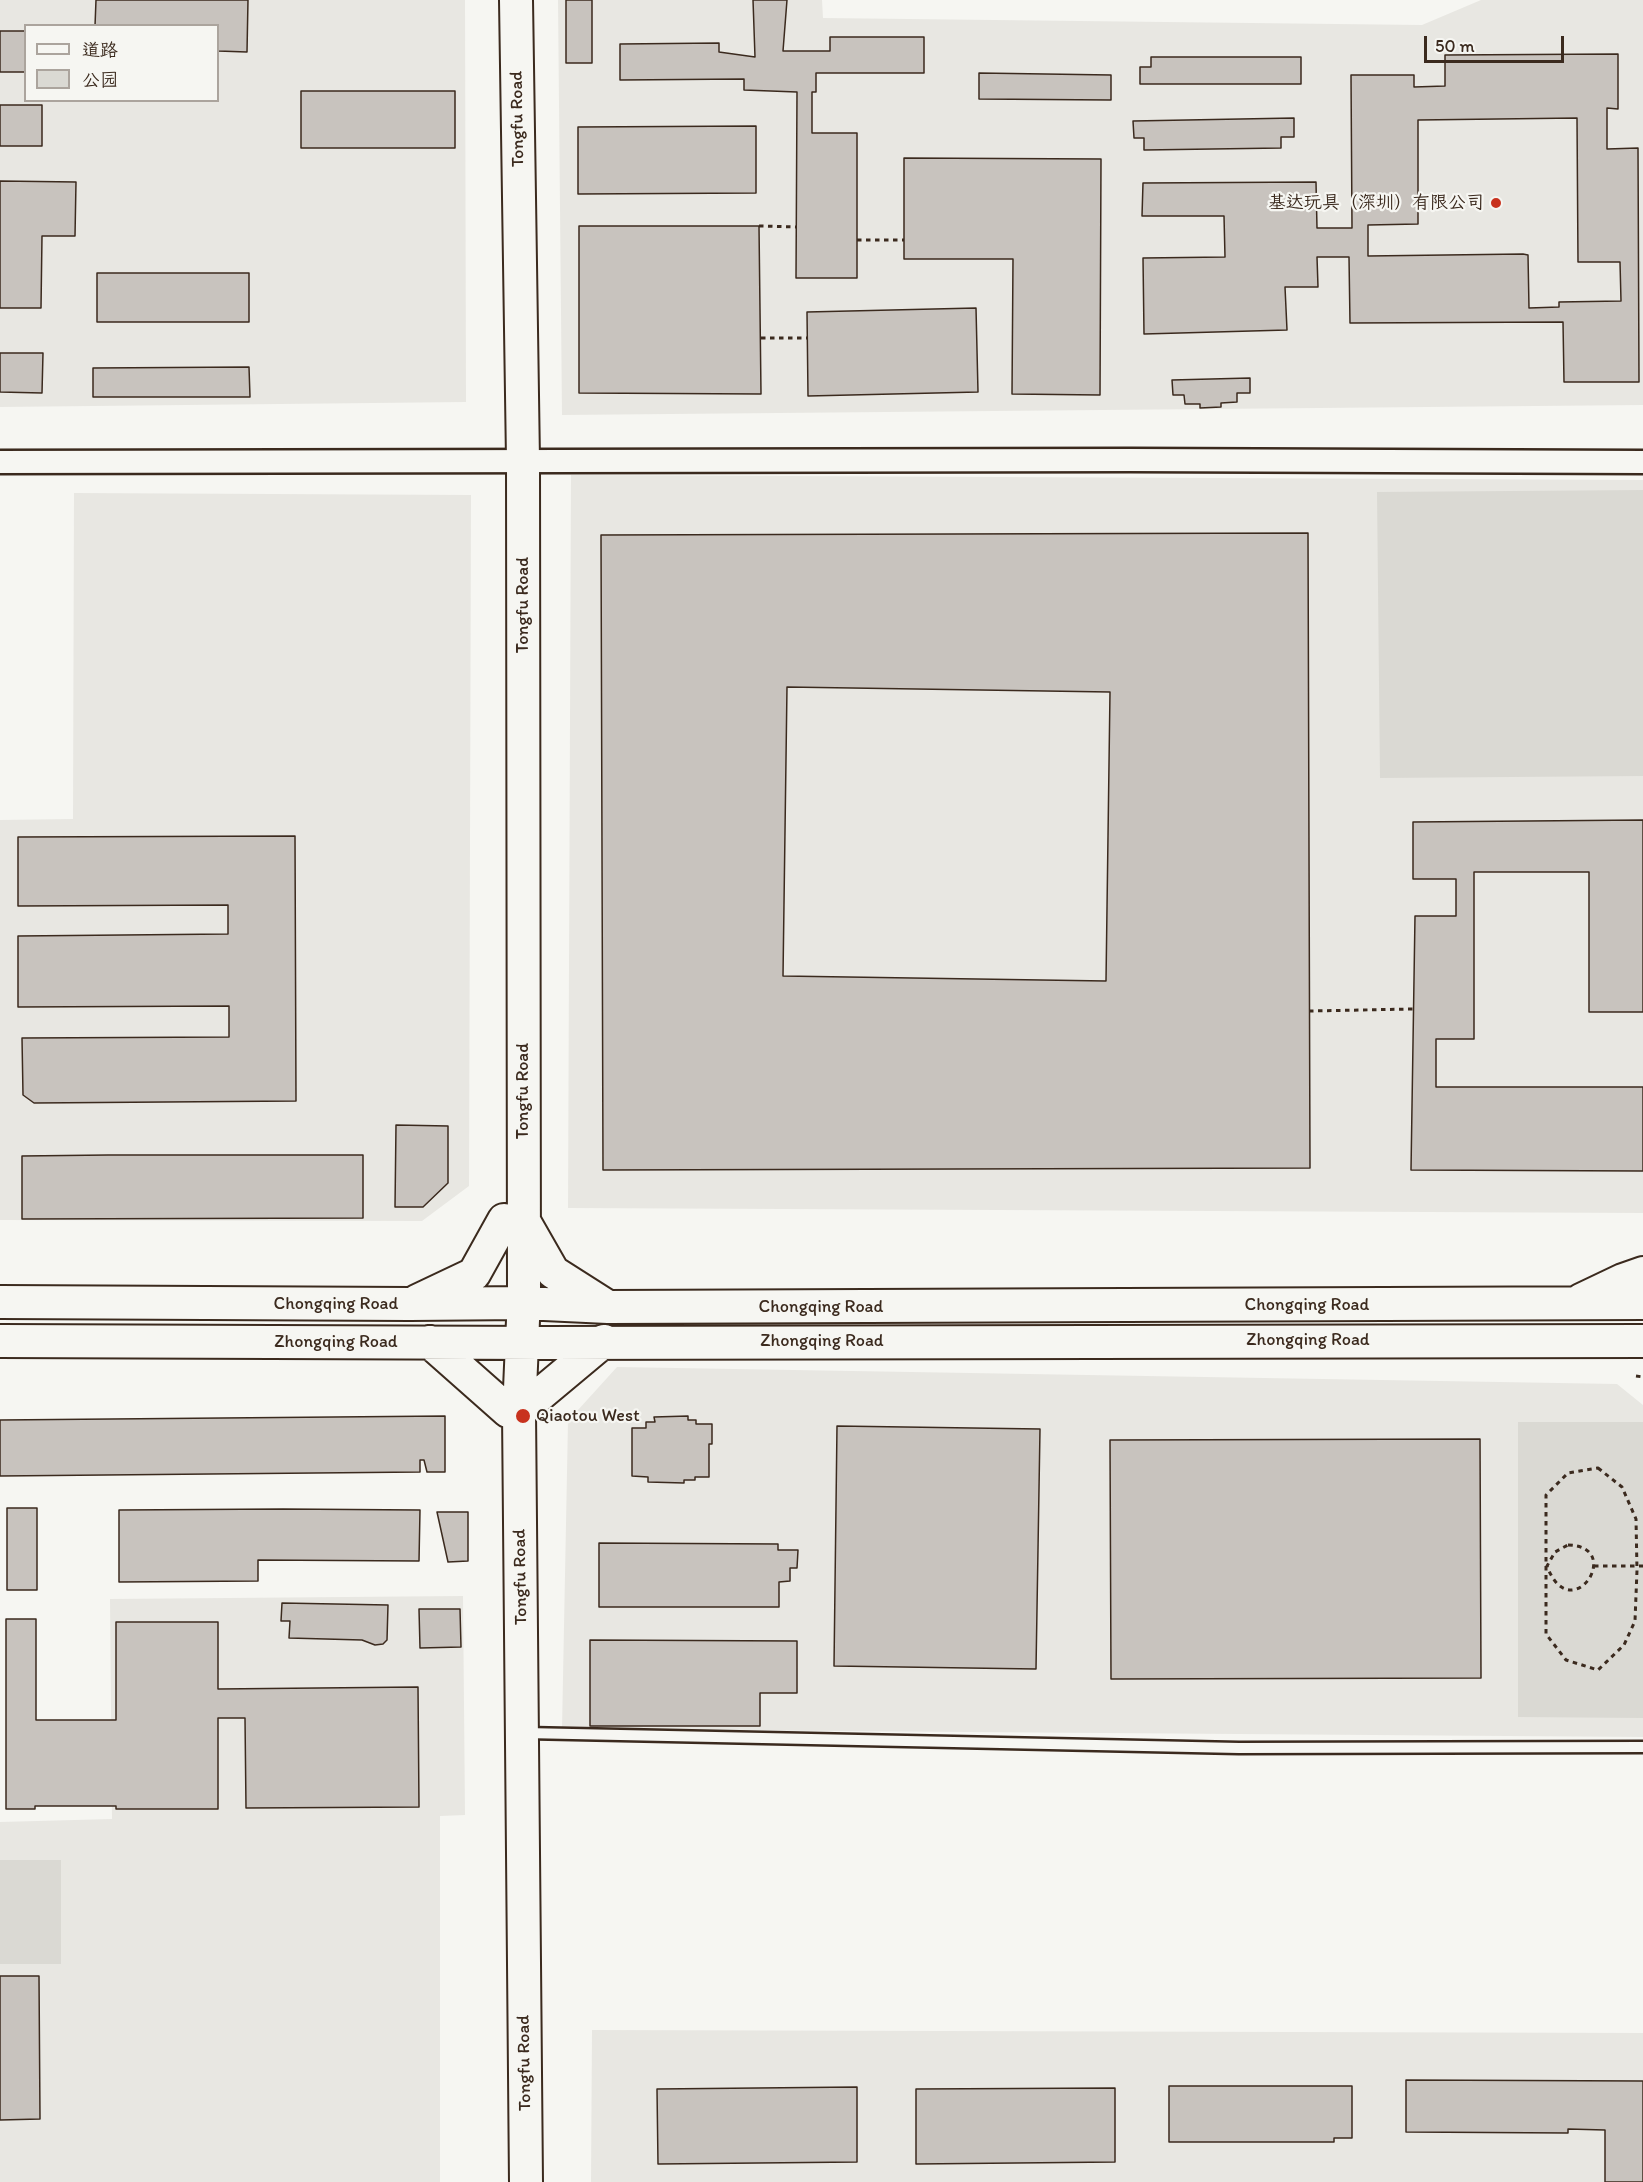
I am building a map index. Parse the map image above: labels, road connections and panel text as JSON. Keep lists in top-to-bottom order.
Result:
{
  "streets": {
    "street": ["Tongfu Road", "Chongqing Road", "Zhongqing Road"]
  },
  "crossings": [
    ["Tongfu Road", "Chongqing Road"],
    ["Tongfu Road", "Zhongqing Road"]
  ],
  "places": ["基达玩具（深圳）有限公司", "Qiaotou West"],
  "legend": ["道路", "公园"],
  "scale_bar": "50 m"
}
